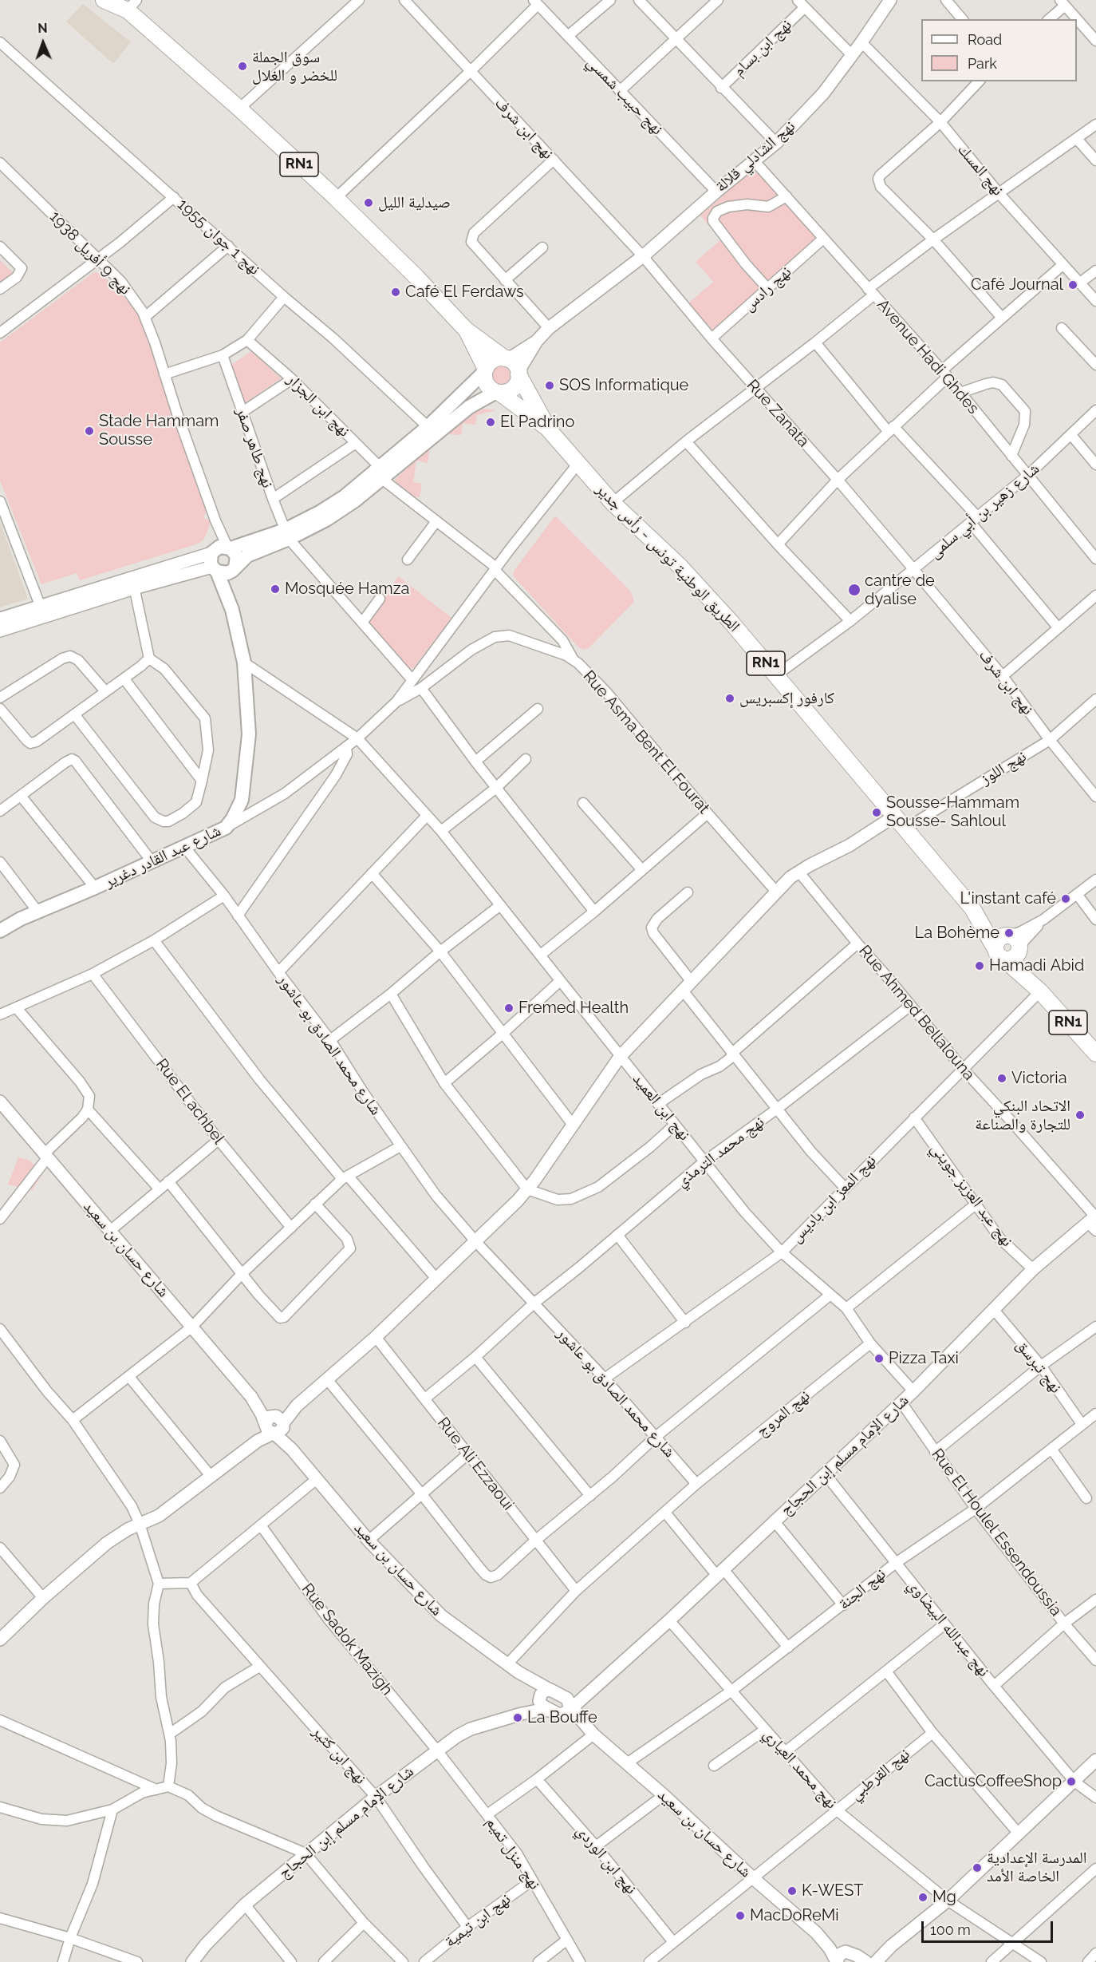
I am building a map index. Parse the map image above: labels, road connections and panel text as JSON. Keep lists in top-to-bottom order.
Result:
{
  "streets": {
    "main road": ["RN1", "الطريق الوطنية تونس - رأس جدير", "شارع عبد القادر دغرير"],
    "street": [
      "نهج ابن بسام",
      "نهج حبيب شمسي",
      "نهج ابن شرف",
      "نهج الشادلي قلالة",
      "نهج المسك",
      "نهج 1 جوان 1955",
      "نهج 9 أفريل 1938",
      "نهج رادس",
      "Avenue Hadi Ghdes",
      "نهج ابن الجزار",
      "Rue Zanata",
      "نهج طاهر صفر",
      "شارع زهير بن أبي سلمى",
      "Rue Asma Bent El Fourat",
      "نهج اللوز",
      "Rue Ahmed Bellalouna",
      "شارع محمد الصادق بو عاشور",
      "Rue El achbel",
      "نهج ابن العميد",
      "نهج محمد الترمذي",
      "نهج عبد العزيز جويني",
      "نهج المعز ابن باديس",
      "شارع حسان بن سعيد",
      "نهج تبرسق",
      "نهج المروج",
      "شارع اﻹمام مسلم إبن الحجاج",
      "Rue Ali Ezzaoui",
      "Rue El Houlel Essendoussia",
      "نهج الجنة",
      "نهج عبدالله البيضاوي",
      "Rue Sadok Mazigh",
      "نهج ابن كثير",
      "نهج محمد العياري",
      "نهج القرطبي",
      "نهج منزل تميم",
      "نهج ابن الوردي",
      "نهج ابن تيمية"
    ]
  },
  "crossings": [
    ["نهج حبيب شمسي", "نهج الشادلي قلالة"],
    ["نهج ابن شرف", "نهج الشادلي قلالة"],
    ["نهج ابن شرف", "Rue Zanata"],
    ["نهج ابن شرف", "شارع زهير بن أبي سلمى"],
    ["نهج ابن شرف", "نهج اللوز"],
    ["نهج الشادلي قلالة", "نهج المسك"],
    ["نهج الشادلي قلالة", "Avenue Hadi Ghdes"],
    ["نهج الشادلي قلالة", "Rue Zanata"],
    ["RN1", "الطريق الوطنية تونس - رأس جدير"],
    ["نهج 9 أفريل 1938", "شارع عبد القادر دغرير"],
    ["نهج رادس", "Avenue Hadi Ghdes"],
    ["نهج رادس", "Rue Zanata"],
    ["Avenue Hadi Ghdes", "شارع زهير بن أبي سلمى"],
    ["نهج ابن الجزار", "Rue Asma Bent El Fourat"],
    ["Rue Zanata", "شارع زهير بن أبي سلمى"],
    ["شارع زهير بن أبي سلمى", "الطريق الوطنية تونس - رأس جدير"],
    ["الطريق الوطنية تونس - رأس جدير", "نهج اللوز"],
    ["الطريق الوطنية تونس - رأس جدير", "نهج المعز ابن باديس"],
    ["شارع عبد القادر دغرير", "شارع محمد الصادق بو عاشور"],
    ["شارع عبد القادر دغرير", "نهج ابن العميد"],
    ["Rue Ahmed Bellalouna", "نهج محمد الترمذي"],
    ["Rue Ahmed Bellalouna", "نهج المعز ابن باديس"],
    ["Rue Ahmed Bellalouna", "شارع اﻹمام مسلم إبن الحجاج"],
    ["شارع محمد الصادق بو عاشور", "نهج محمد الترمذي"],
    ["شارع محمد الصادق بو عاشور", "نهج المعز ابن باديس"],
    ["شارع محمد الصادق بو عاشور", "نهج المروج"],
    ["نهج ابن العميد", "نهج محمد الترمذي"],
    ["نهج ابن العميد", "نهج المعز ابن باديس"],
    ["نهج ابن العميد", "نهج المروج"],
    ["نهج ابن العميد", "شارع اﻹمام مسلم إبن الحجاج"],
    ["نهج محمد الترمذي", "Rue Ali Ezzaoui"],
    ["نهج عبد العزيز جويني", "نهج المعز ابن باديس"],
    ["نهج عبد العزيز جويني", "شارع اﻹمام مسلم إبن الحجاج"],
    ["شارع حسان بن سعيد", "نهج المروج"],
    ["شارع حسان بن سعيد", "شارع اﻹمام مسلم إبن الحجاج"],
    ["شارع حسان بن سعيد", "نهج الجنة"],
    ["شارع حسان بن سعيد", "نهج القرطبي"],
    ["نهج تبرسق", "شارع اﻹمام مسلم إبن الحجاج"],
    ["نهج تبرسق", "نهج الجنة"],
    ["نهج المروج", "Rue Ali Ezzaoui"],
    ["شارع اﻹمام مسلم إبن الحجاج", "Rue El Houlel Essendoussia"],
    ["شارع اﻹمام مسلم إبن الحجاج", "نهج عبدالله البيضاوي"],
    ["شارع اﻹمام مسلم إبن الحجاج", "Rue Sadok Mazigh"],
    ["شارع اﻹمام مسلم إبن الحجاج", "نهج ابن كثير"],
    ["شارع اﻹمام مسلم إبن الحجاج", "نهج محمد العياري"],
    ["شارع اﻹمام مسلم إبن الحجاج", "نهج منزل تميم"],
    ["Rue El Houlel Essendoussia", "نهج الجنة"],
    ["نهج الجنة", "نهج عبدالله البيضاوي"],
    ["نهج الجنة", "نهج محمد العياري"],
    ["Rue Sadok Mazigh", "نهج منزل تميم"],
    ["نهج ابن كثير", "نهج ابن تيمية"],
    ["نهج محمد العياري", "نهج القرطبي"],
    ["نهج القرطبي", "نهج ابن الوردي"],
    ["نهج منزل تميم", "نهج ابن تيمية"]
  ],
  "places": [
    "سوق الجملة للخضر و الغلال",
    "صيدلية الليل",
    "Café Journal",
    "Café El Ferdaws",
    "SOS Informatique",
    "El Padrino",
    "Stade Hammam Sousse",
    "Mosquée Hamza",
    "cantre de dyalise",
    "كارفور إكسبريس",
    "Sousse-Hammam Sousse- Sahloul",
    "L'instant café",
    "La Bohème",
    "Hamadi Abid",
    "Fremed Health",
    "Victoria",
    "الاتحاد البنكي للتجارة والصناعة",
    "Pizza Taxi",
    "La Bouffe",
    "CactusCoffeeShop",
    "المدرسة الإعدادية الخاصة الأمد",
    "K-WEST",
    "Mg",
    "MacDoReMi"
  ],
  "legend": ["Road", "Park"],
  "scale_bar": "100 m",
  "north": "top"
}
